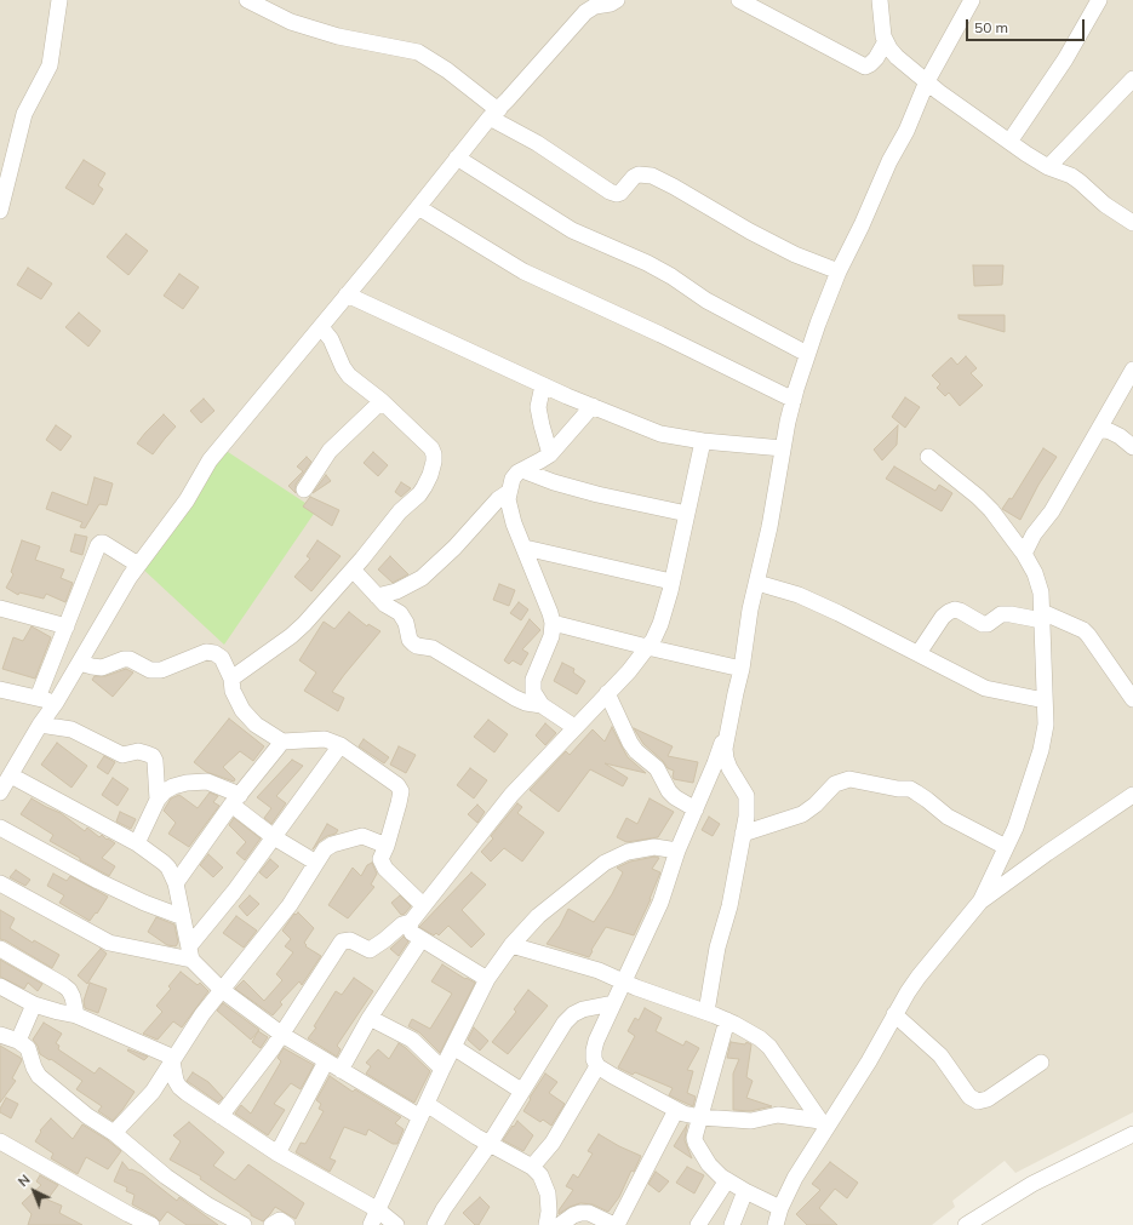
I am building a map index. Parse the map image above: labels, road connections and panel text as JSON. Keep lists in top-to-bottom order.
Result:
{
  "scale_bar": "50 m",
  "north": "top left"
}
